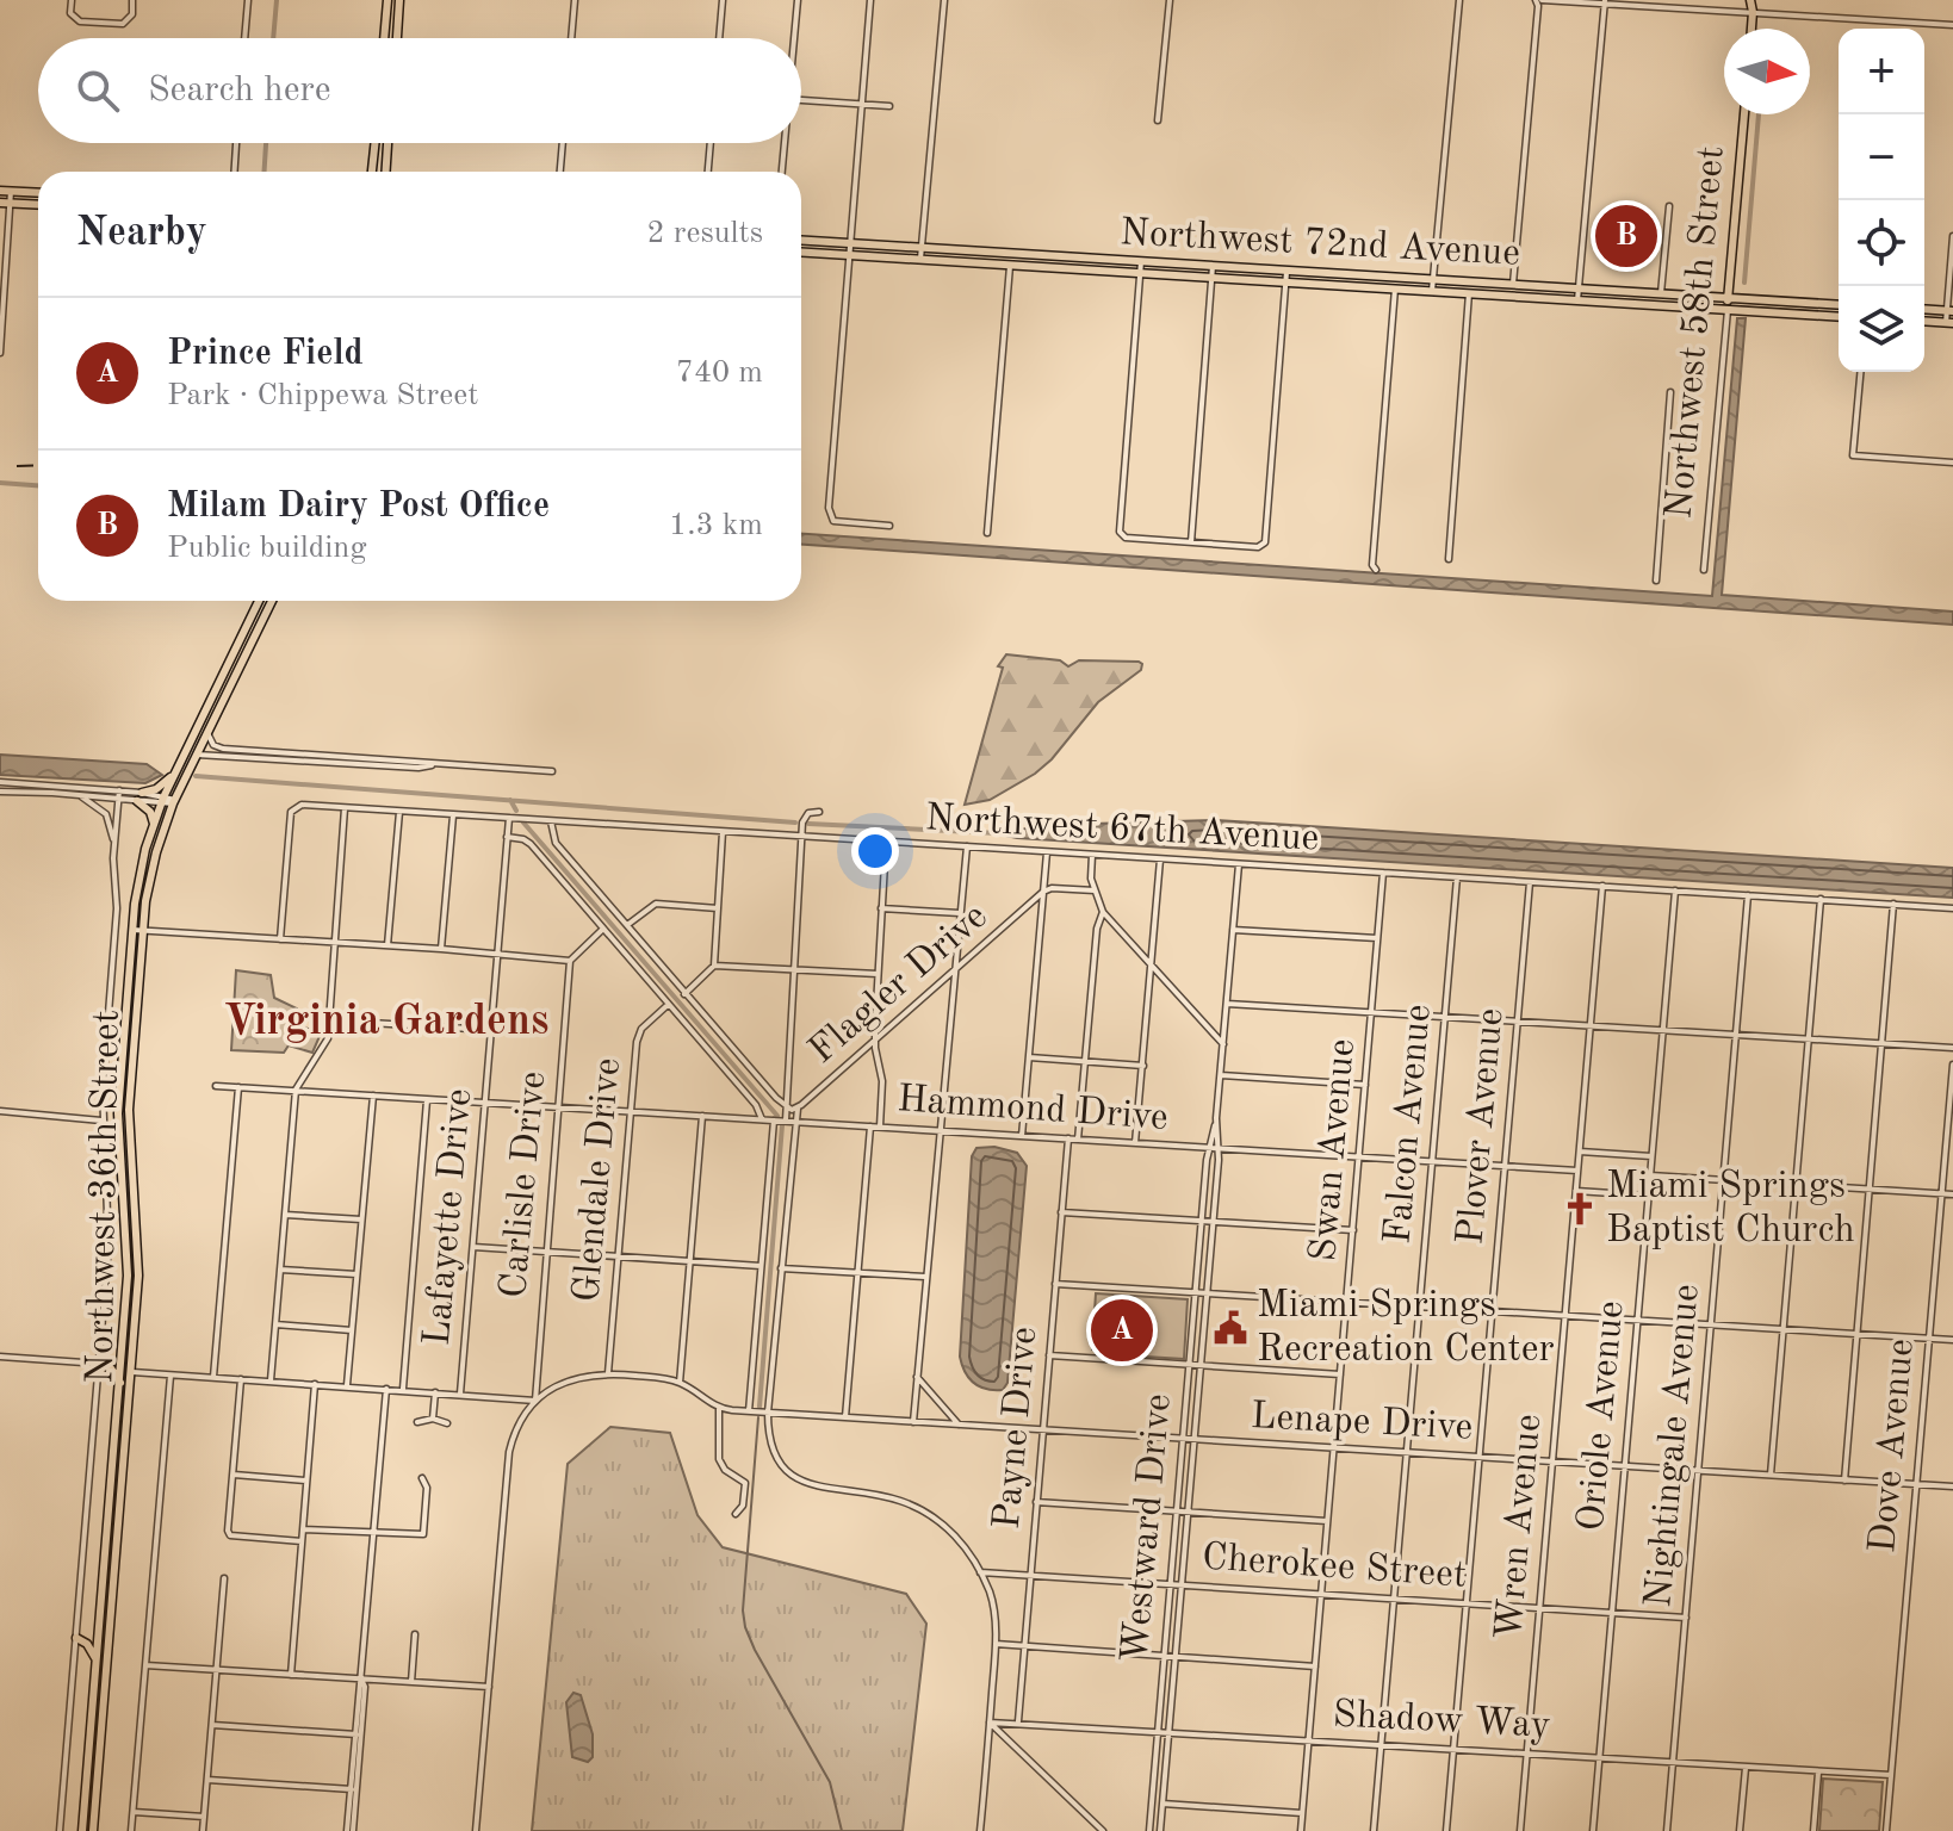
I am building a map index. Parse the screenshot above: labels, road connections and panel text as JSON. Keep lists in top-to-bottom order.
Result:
{
  "streets": {
    "main road": ["Northwest 72nd Avenue", "Northwest 58th Street", "Northwest 36th Street"],
    "street": [
      "Northwest 67th Avenue",
      "Flagler Drive",
      "Hammond Drive",
      "Falcon Avenue",
      "Plover Avenue",
      "Swan Avenue",
      "Glendale Drive",
      "Carlisle Drive",
      "Lafayette Drive",
      "Oriole Avenue",
      "Lenape Drive",
      "Payne Drive",
      "Nightingale Avenue",
      "Dove Avenue",
      "Wren Avenue",
      "Westward Drive",
      "Cherokee Street",
      "Shadow Way"
    ]
  },
  "crossings": [
    ["Northwest 72nd Avenue", "Northwest 58th Street"],
    ["Northwest 67th Avenue", "Falcon Avenue"],
    ["Northwest 67th Avenue", "Plover Avenue"],
    ["Northwest 67th Avenue", "Swan Avenue"],
    ["Northwest 67th Avenue", "Lafayette Drive"],
    ["Northwest 67th Avenue", "Oriole Avenue"],
    ["Northwest 67th Avenue", "Nightingale Avenue"],
    ["Northwest 67th Avenue", "Wren Avenue"],
    ["Northwest 67th Avenue", "Westward Drive"],
    ["Hammond Drive", "Falcon Avenue"],
    ["Hammond Drive", "Plover Avenue"],
    ["Hammond Drive", "Swan Avenue"],
    ["Hammond Drive", "Glendale Drive"],
    ["Hammond Drive", "Carlisle Drive"],
    ["Hammond Drive", "Lafayette Drive"],
    ["Hammond Drive", "Payne Drive"],
    ["Hammond Drive", "Wren Avenue"],
    ["Hammond Drive", "Westward Drive"],
    ["Falcon Avenue", "Lenape Drive"],
    ["Falcon Avenue", "Cherokee Street"],
    ["Falcon Avenue", "Shadow Way"],
    ["Plover Avenue", "Lenape Drive"],
    ["Plover Avenue", "Cherokee Street"],
    ["Plover Avenue", "Shadow Way"],
    ["Swan Avenue", "Lenape Drive"],
    ["Swan Avenue", "Cherokee Street"],
    ["Swan Avenue", "Shadow Way"],
    ["Oriole Avenue", "Lenape Drive"],
    ["Oriole Avenue", "Cherokee Street"],
    ["Oriole Avenue", "Shadow Way"],
    ["Lenape Drive", "Payne Drive"],
    ["Lenape Drive", "Nightingale Avenue"],
    ["Lenape Drive", "Dove Avenue"],
    ["Lenape Drive", "Wren Avenue"],
    ["Lenape Drive", "Westward Drive"],
    ["Payne Drive", "Cherokee Street"],
    ["Payne Drive", "Shadow Way"],
    ["Nightingale Avenue", "Cherokee Street"],
    ["Nightingale Avenue", "Shadow Way"],
    ["Dove Avenue", "Shadow Way"],
    ["Wren Avenue", "Cherokee Street"],
    ["Wren Avenue", "Shadow Way"],
    ["Westward Drive", "Cherokee Street"],
    ["Westward Drive", "Shadow Way"]
  ],
  "districts": ["Virginia Gardens"],
  "places": {
    "church": ["Miami Springs Baptist Church"],
    "public building": ["Miami Springs Recreation Center"]
  },
  "north": "right",
  "page": {
    "map_buttons": ["+", "−"],
    "search": "Search here",
    "heading": ["Nearby", "2 results"],
    "pins": ["B", "A"],
    "list": [
      {
        "mark": "A",
        "name": "Prince Field",
        "note": "Park · Chippewa Street",
        "value": "740 m"
      },
      {
        "mark": "B",
        "name": "Milam Dairy Post Office",
        "note": "Public building",
        "value": "1.3 km"
      }
    ]
  }
}
